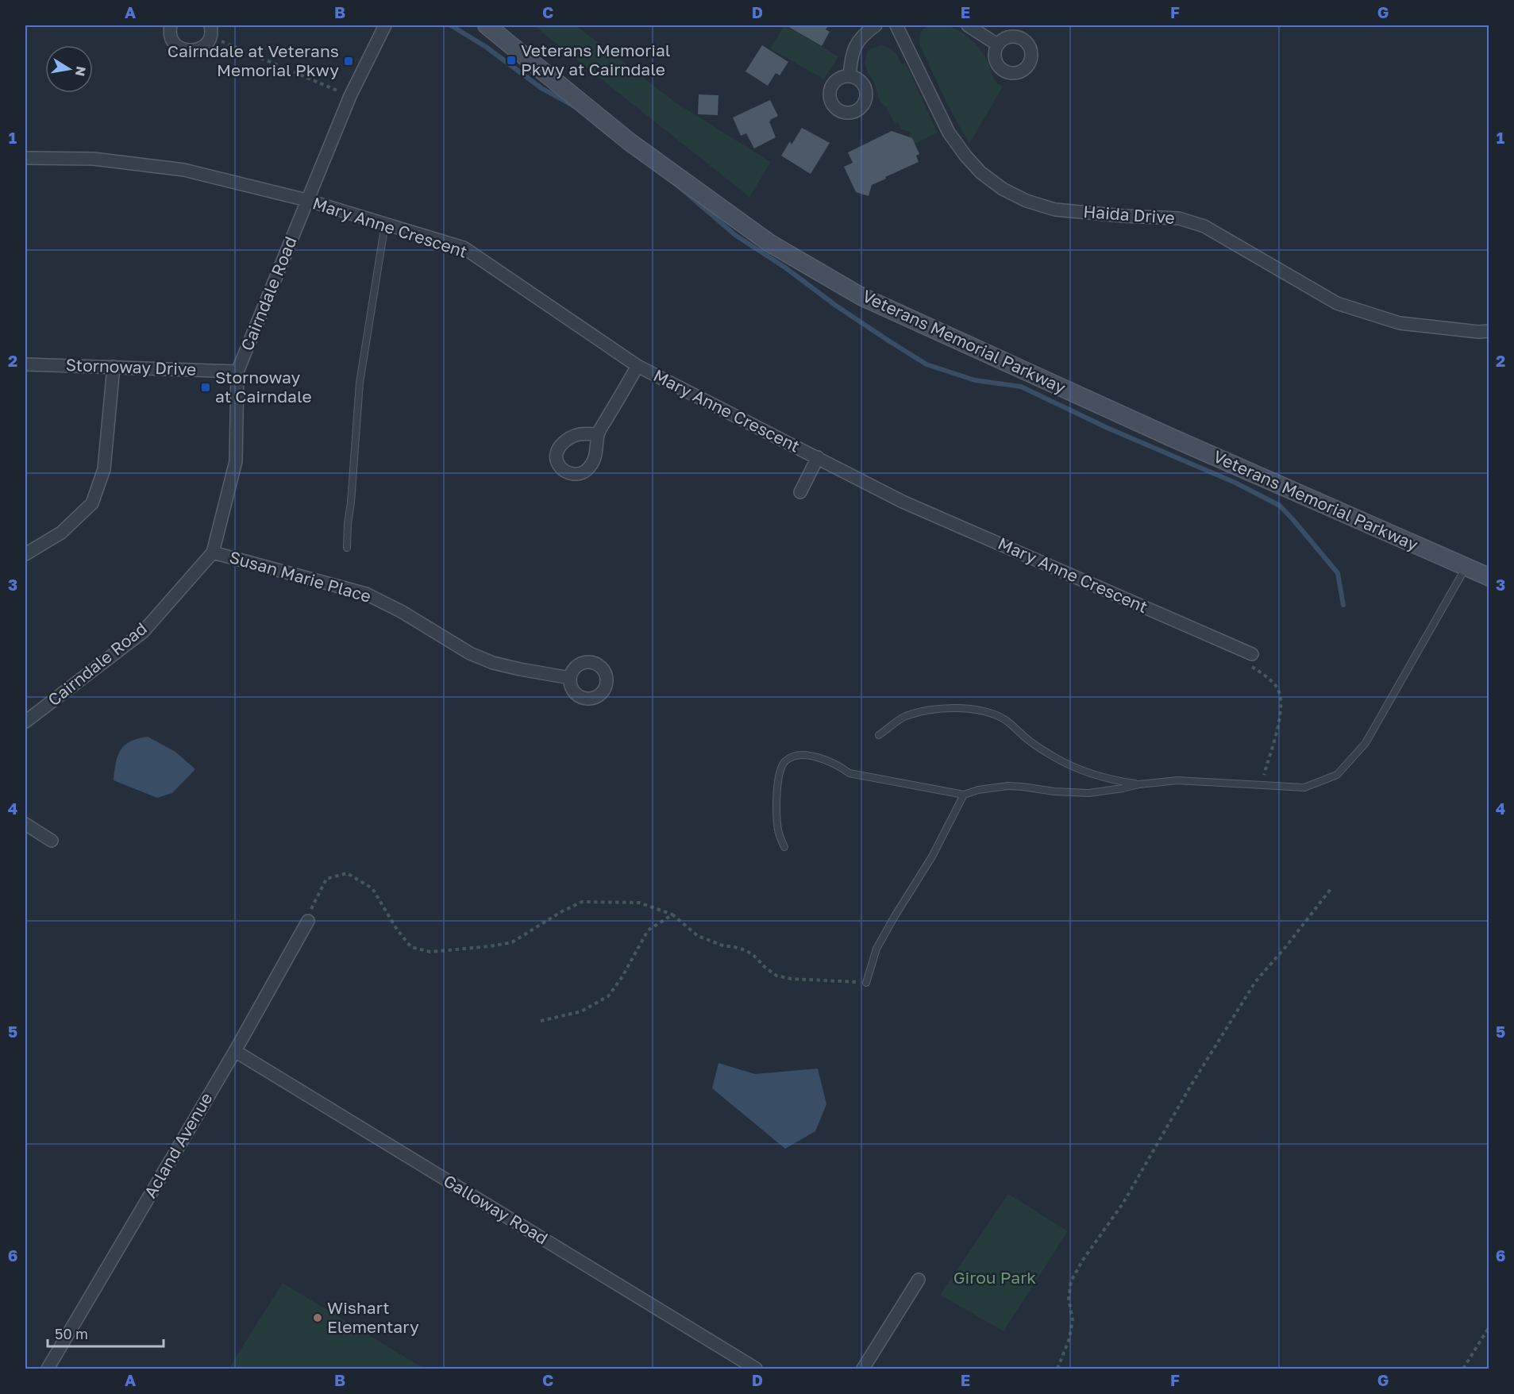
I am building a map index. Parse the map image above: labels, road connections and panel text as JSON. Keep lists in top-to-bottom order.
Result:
{
  "streets": {
    "main road": ["Veterans Memorial Parkway"],
    "street": [
      "Haida Drive",
      "Mary Anne Crescent",
      "Cairndale Road",
      "Stornoway Drive",
      "Susan Marie Place",
      "Acland Avenue",
      "Galloway Road"
    ]
  },
  "crossings": [
    ["Mary Anne Crescent", "Cairndale Road"],
    ["Cairndale Road", "Stornoway Drive"],
    ["Cairndale Road", "Susan Marie Place"],
    ["Acland Avenue", "Galloway Road"]
  ],
  "parks": ["Girou Park"],
  "places": {
    "transit": ["Veterans Memorial Pkwy at Cairndale", "Cairndale at Veterans Memorial Pkwy", "Stornoway at Cairndale"],
    "other": ["Wishart Elementary"]
  },
  "scale_bar": "50 m",
  "north": "right",
  "grid": {
    "columns": [
      "A",
      "B",
      "C",
      "D",
      "E",
      "F",
      "G"
    ],
    "rows": [
      "1",
      "2",
      "3",
      "4",
      "5",
      "6"
    ]
  }
}
